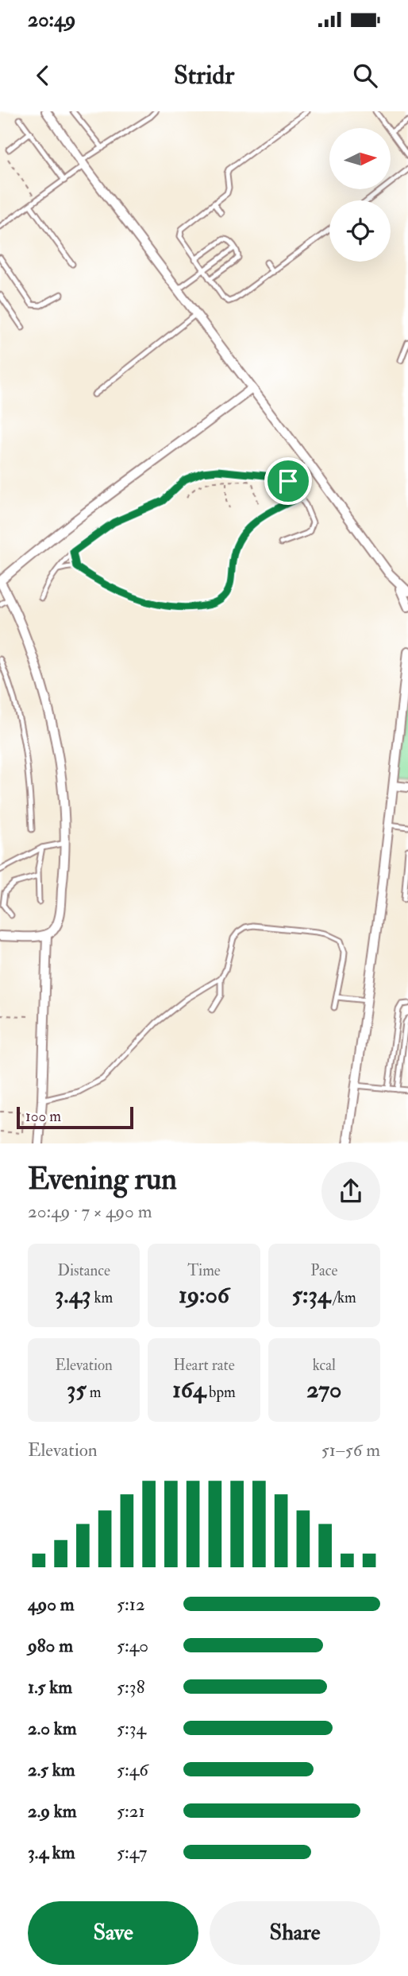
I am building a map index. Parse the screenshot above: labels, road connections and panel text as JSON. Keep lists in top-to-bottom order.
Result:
{
  "scale_bar": "100 m",
  "north": "right",
  "page": {
    "status": "20:49",
    "header": "Stridr",
    "scale": "100 m",
    "heading": ["Evening run", "20:49 · 7 × 490 m"],
    "stats": [
      ["Distance", "3.43 km"],
      ["Time", "19:06"],
      ["Pace", "5:34 /km"],
      ["Elevation", "35 m"],
      ["Heart rate", "164 bpm"],
      ["kcal", "270"]
    ],
    "chart": ["Elevation", "51–56 m"],
    "list": [
      {
        "name": "490 m",
        "note": "5:12"
      },
      {
        "name": "980 m",
        "note": "5:40"
      },
      {
        "name": "1.5 km",
        "note": "5:38"
      },
      {
        "name": "2.0 km",
        "note": "5:34"
      },
      {
        "name": "2.5 km",
        "note": "5:46"
      },
      {
        "name": "2.9 km",
        "note": "5:21"
      },
      {
        "name": "3.4 km",
        "note": "5:47"
      }
    ],
    "buttons": ["Save", "Share"]
  }
}
